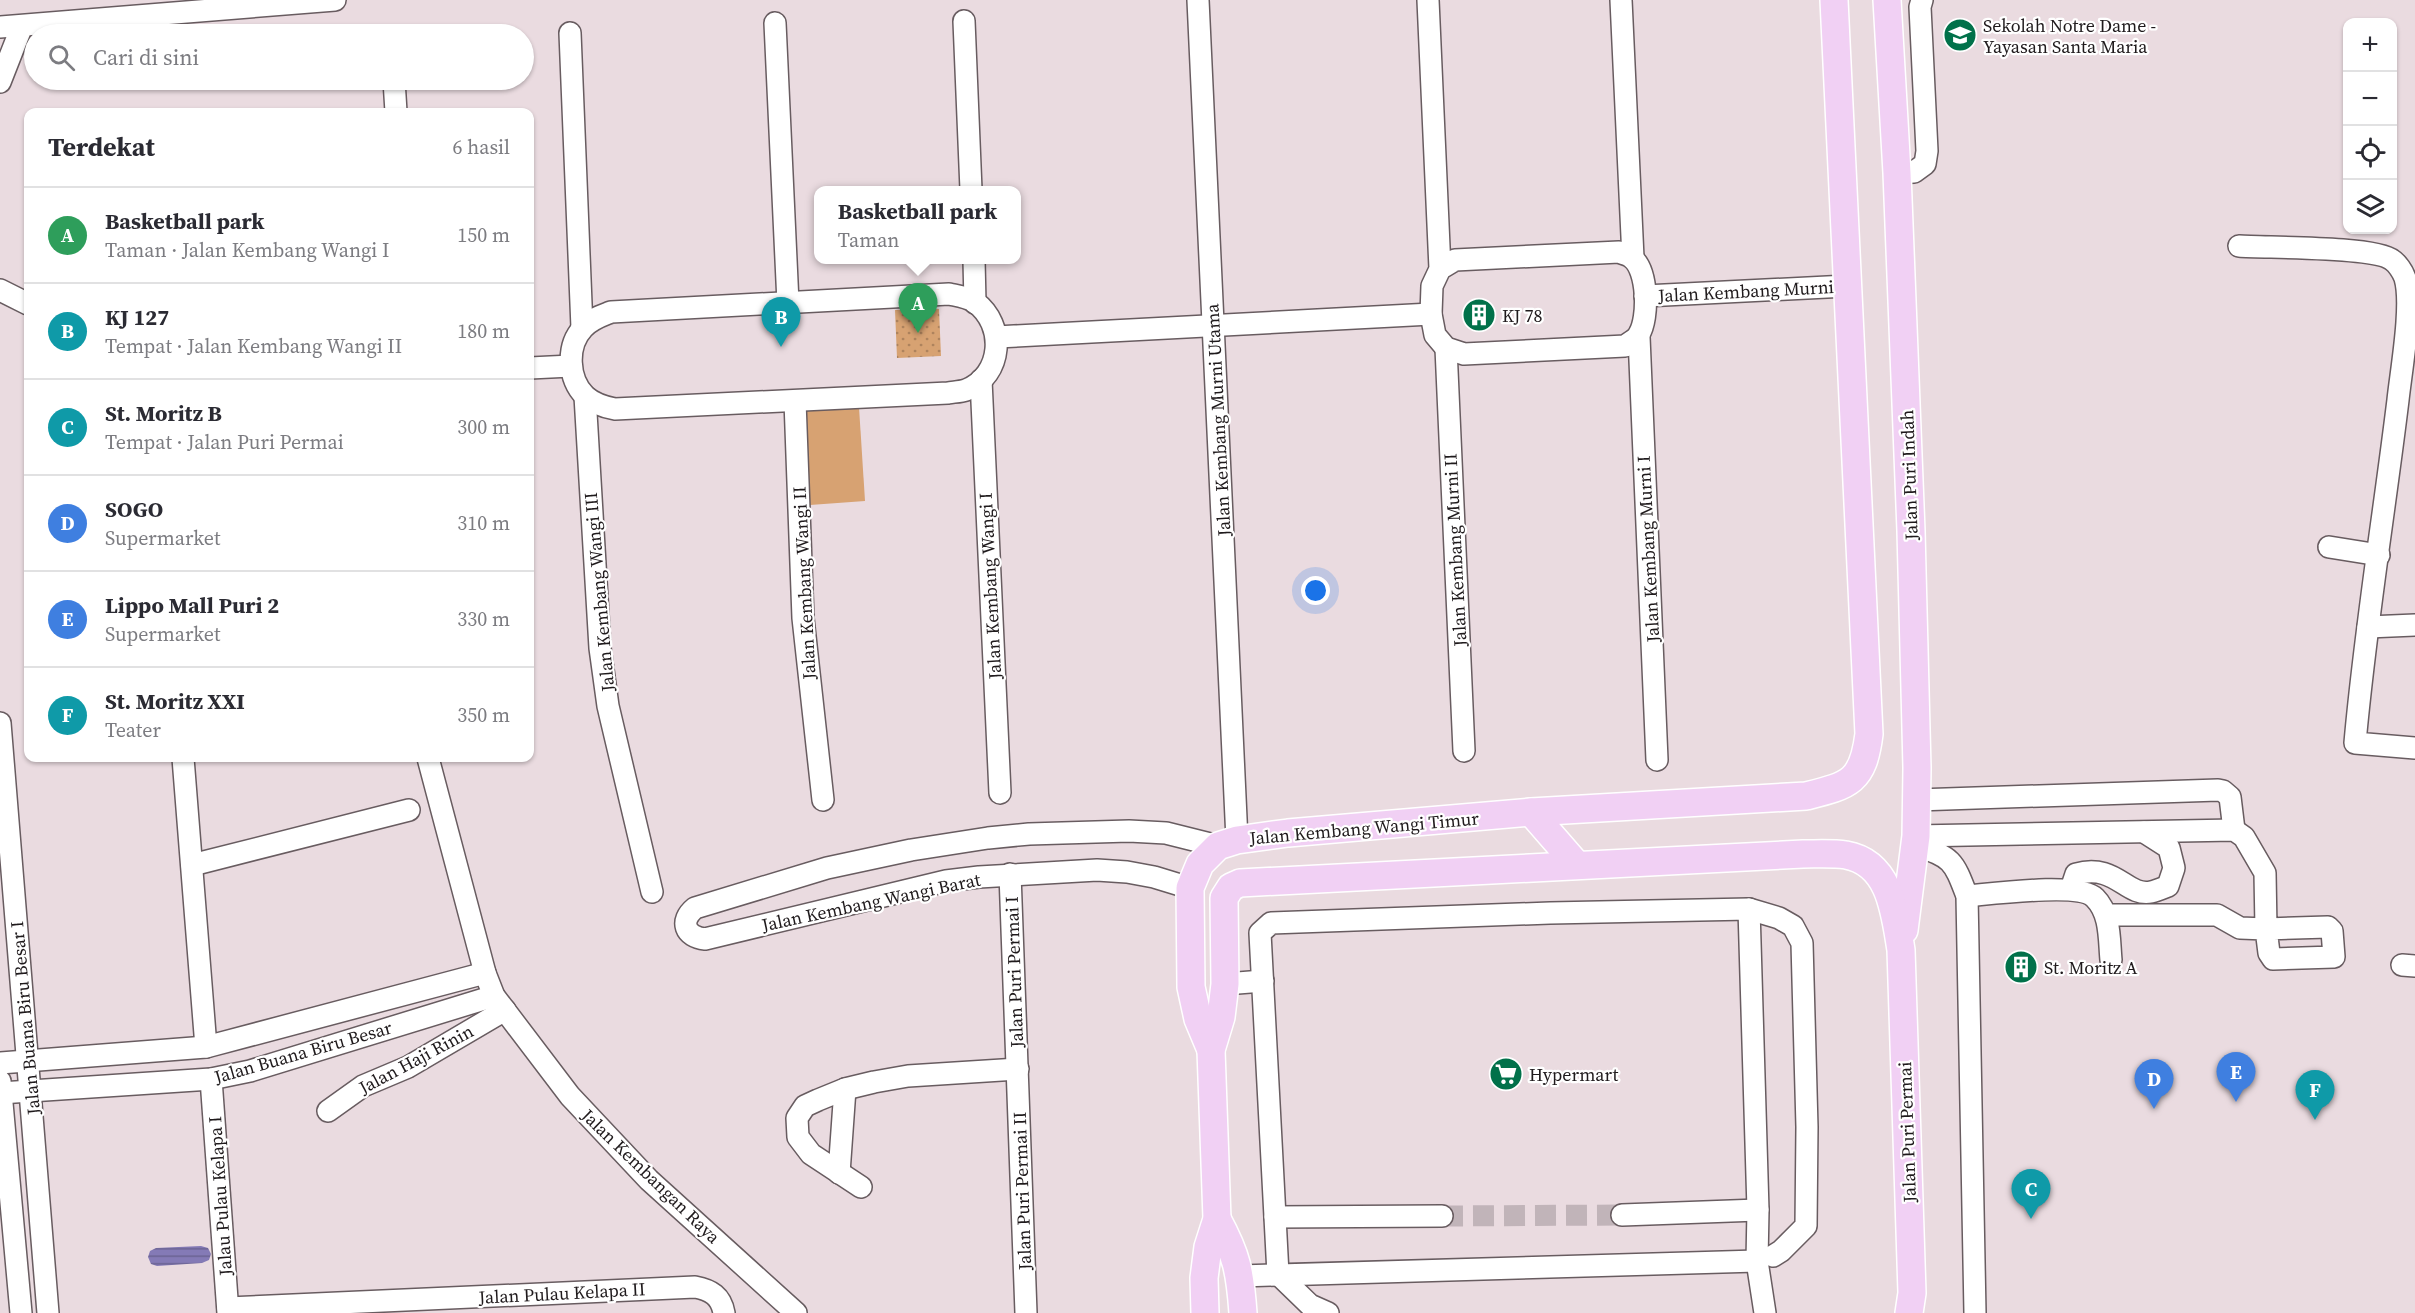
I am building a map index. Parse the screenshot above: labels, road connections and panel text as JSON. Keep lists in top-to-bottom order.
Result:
{
  "streets": {
    "main road": ["Jalan Puri Indah", "Jalan Kembang Wangi Timur", "Jalan Puri Permai"],
    "street": [
      "Jalan Kembang Murni",
      "Jalan Kembang Murni Utama",
      "Jalan Kembang Murni I",
      "Jalan Kembang Murni II",
      "Jalan Kembang Wangi II",
      "Jalan Kembang Wangi I",
      "Jalan Kembang Wangi III",
      "Jalan Kembang Wangi Barat",
      "Jalan Puri Permai I",
      "Jalan Buana Biru Besar I",
      "Jalan Buana Biru Besar",
      "Jalan Haji Rinin",
      "Jalan Kembangan Raya",
      "Jalan Puri Permai II",
      "Jalau Pulau Kelapa I",
      "Jalan Pulau Kelapa II"
    ]
  },
  "crossings": [
    ["Jalan Kembang Murni", "Jalan Kembang Murni I"],
    ["Jalan Kembang Murni", "Jalan Kembang Wangi Timur"],
    ["Jalan Kembang Murni Utama", "Jalan Kembang Wangi Timur"],
    ["Jalan Puri Indah", "Jalan Puri Permai"],
    ["Jalan Kembang Wangi Timur", "Jalan Kembang Wangi Barat"],
    ["Jalan Kembang Wangi Barat", "Jalan Puri Permai I"],
    ["Jalan Puri Permai I", "Jalan Puri Permai II"],
    ["Jalan Buana Biru Besar I", "Jalan Buana Biru Besar"],
    ["Jalan Buana Biru Besar", "Jalan Haji Rinin"],
    ["Jalan Buana Biru Besar", "Jalan Kembangan Raya"],
    ["Jalan Buana Biru Besar", "Jalau Pulau Kelapa I"],
    ["Jalan Haji Rinin", "Jalan Kembangan Raya"],
    ["Jalau Pulau Kelapa I", "Jalan Pulau Kelapa II"]
  ],
  "places": {
    "school or university": ["Sekolah Notre Dame - Yayasan Santa Maria"],
    "building": ["KJ 78", "St. Moritz A"],
    "supermarket": ["Hypermart"]
  },
  "page": {
    "map_buttons": ["+", "−"],
    "search": "Cari di sini",
    "heading": ["Terdekat", "6 hasil"],
    "popup": ["Basketball park", "Taman"],
    "list": [
      {
        "mark": "A",
        "name": "Basketball park",
        "note": "Taman · Jalan Kembang Wangi I",
        "value": "150 m"
      },
      {
        "mark": "B",
        "name": "KJ 127",
        "note": "Tempat · Jalan Kembang Wangi II",
        "value": "180 m"
      },
      {
        "mark": "C",
        "name": "St. Moritz B",
        "note": "Tempat · Jalan Puri Permai",
        "value": "300 m"
      },
      {
        "mark": "D",
        "name": "SOGO",
        "note": "Supermarket",
        "value": "310 m"
      },
      {
        "mark": "E",
        "name": "Lippo Mall Puri 2",
        "note": "Supermarket",
        "value": "330 m"
      },
      {
        "mark": "F",
        "name": "St. Moritz XXI",
        "note": "Teater",
        "value": "350 m"
      }
    ],
    "pins": [
      "A",
      "B",
      "E",
      "D",
      "F",
      "C"
    ]
  }
}
